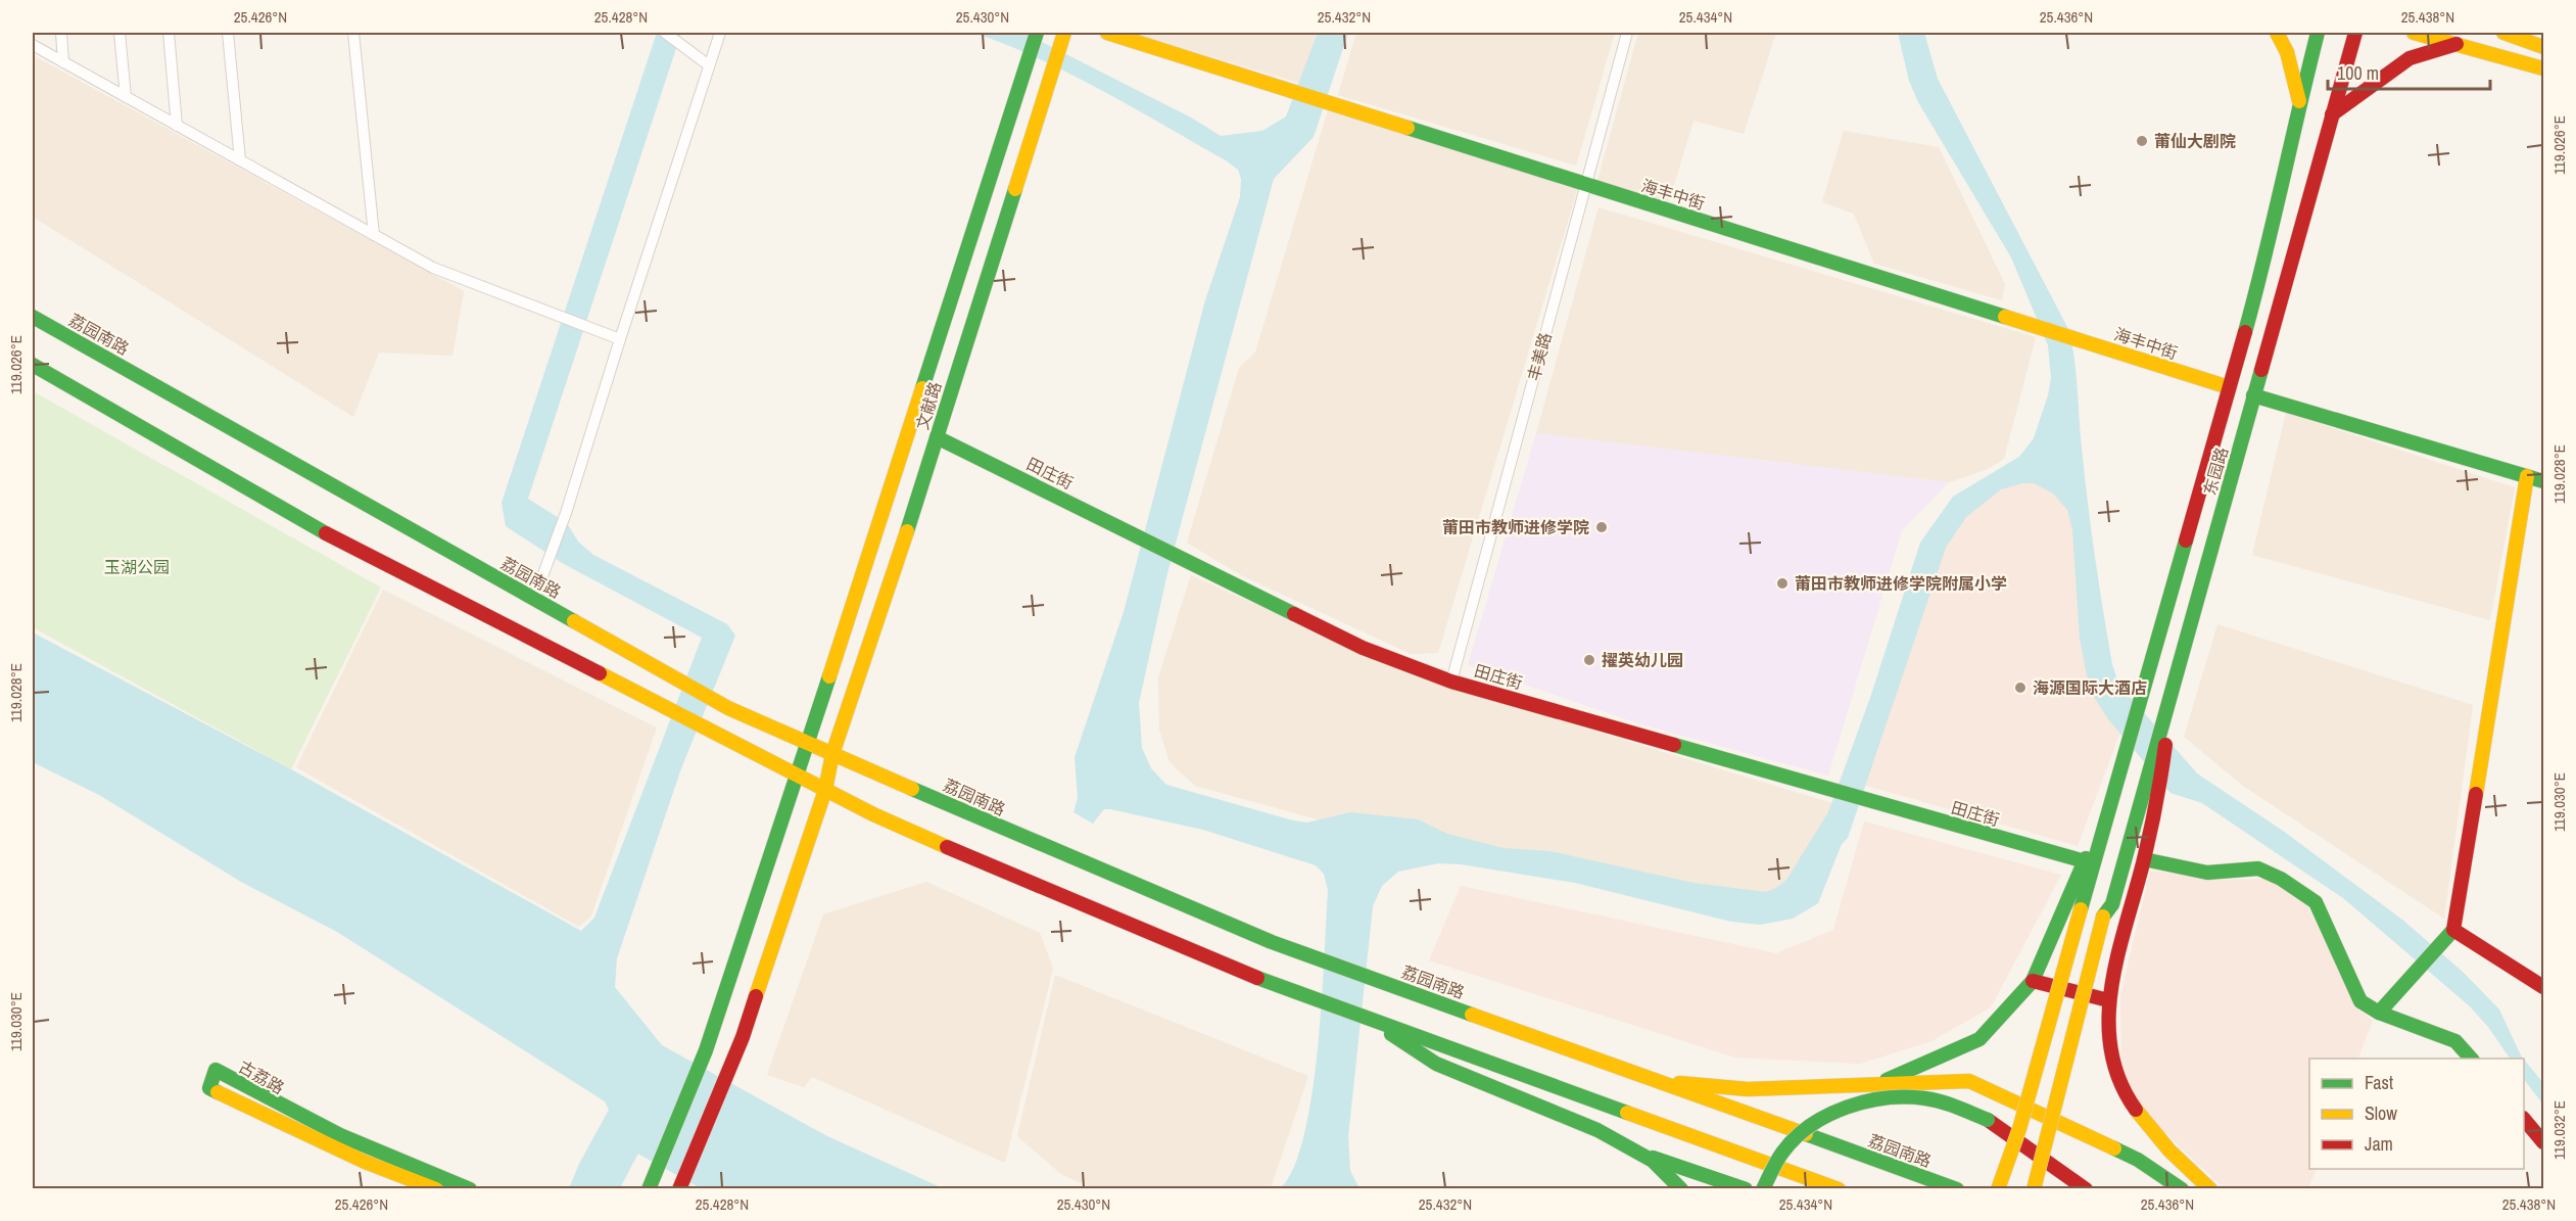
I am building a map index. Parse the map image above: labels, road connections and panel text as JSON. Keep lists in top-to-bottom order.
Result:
{
  "streets": {
    "main road": [
      "海丰中街",
      "荔园南路",
      "文献路",
      "东园路",
      "田庄街",
      "古荔路"
    ],
    "street": ["丰美路"]
  },
  "crossings": [
    ["海丰中街", "丰美路"],
    ["海丰中街", "东园路"],
    ["荔园南路", "文献路"],
    ["丰美路", "田庄街"],
    ["文献路", "田庄街"]
  ],
  "parks": ["玉湖公园"],
  "places": [
    "莆仙大剧院",
    "莆田市教师进修学院",
    "莆田市教师进修学院附属小学",
    "擢英幼儿园",
    "海源国际大酒店"
  ],
  "legend": ["Fast", "Slow", "Jam"],
  "scale_bar": "100 m",
  "coordinates": [
    "25.426°N",
    "25.428°N",
    "25.430°N",
    "25.432°N",
    "25.434°N",
    "25.436°N",
    "25.438°N",
    "119.026°E",
    "119.028°E",
    "119.030°E",
    "119.032°E"
  ]
}
